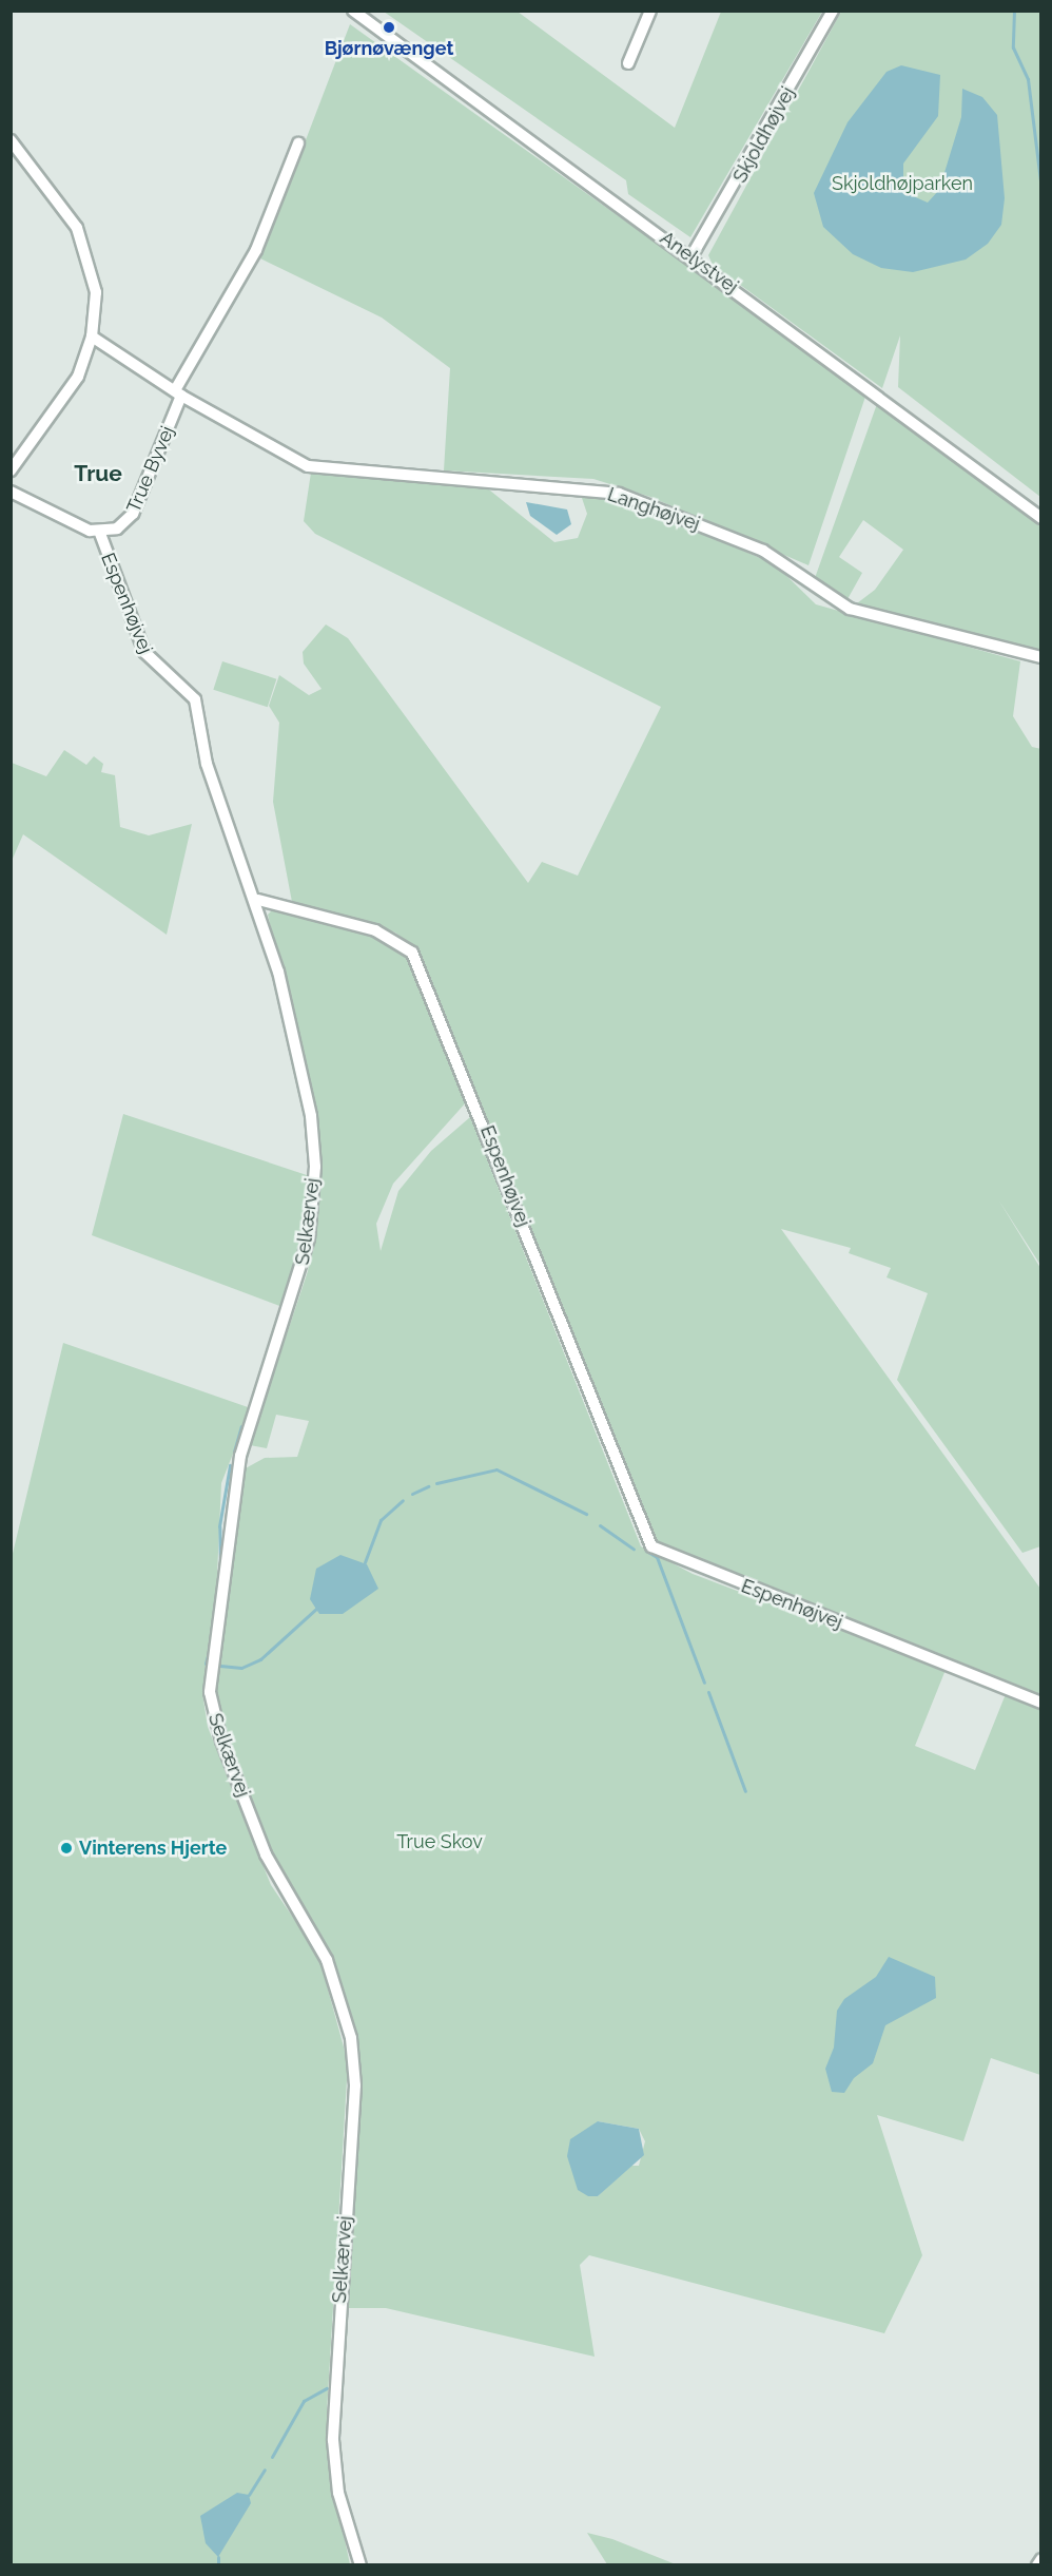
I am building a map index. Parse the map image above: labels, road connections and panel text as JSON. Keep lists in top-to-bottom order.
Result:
{
  "streets": {
    "street": [
      "Skjoldhøjvej",
      "Anelystvej",
      "True Byvej",
      "Langhøjvej",
      "Espenhøjvej",
      "Selkærvej"
    ]
  },
  "crossings": [
    ["Skjoldhøjvej", "Anelystvej"],
    ["True Byvej", "Langhøjvej"],
    ["True Byvej", "Espenhøjvej"],
    ["Espenhøjvej", "Selkærvej"]
  ],
  "districts": ["True"],
  "parks": ["Skjoldhøjparken", "True Skov"],
  "places": ["Bjørnøvænget", "Vinterens Hjerte"]
}
